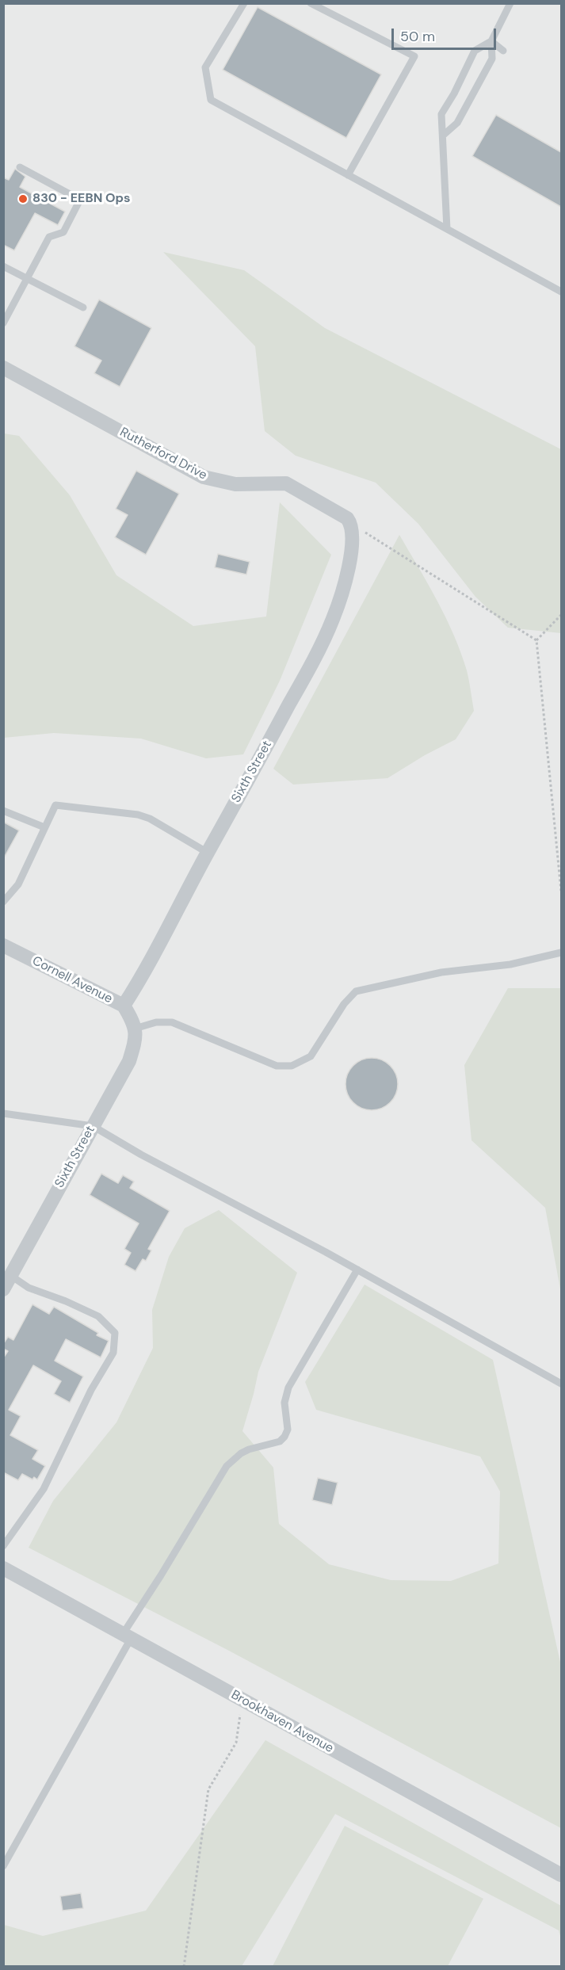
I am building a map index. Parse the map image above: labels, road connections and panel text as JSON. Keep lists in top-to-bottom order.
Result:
{
  "streets": {
    "street": [
      "Rutherford Drive",
      "Sixth Street",
      "Cornell Avenue",
      "Brookhaven Avenue"
    ]
  },
  "crossings": [
    ["Rutherford Drive", "Sixth Street"],
    ["Sixth Street", "Cornell Avenue"]
  ],
  "places": ["830 - EEBN Ops"],
  "scale_bar": "50 m"
}
